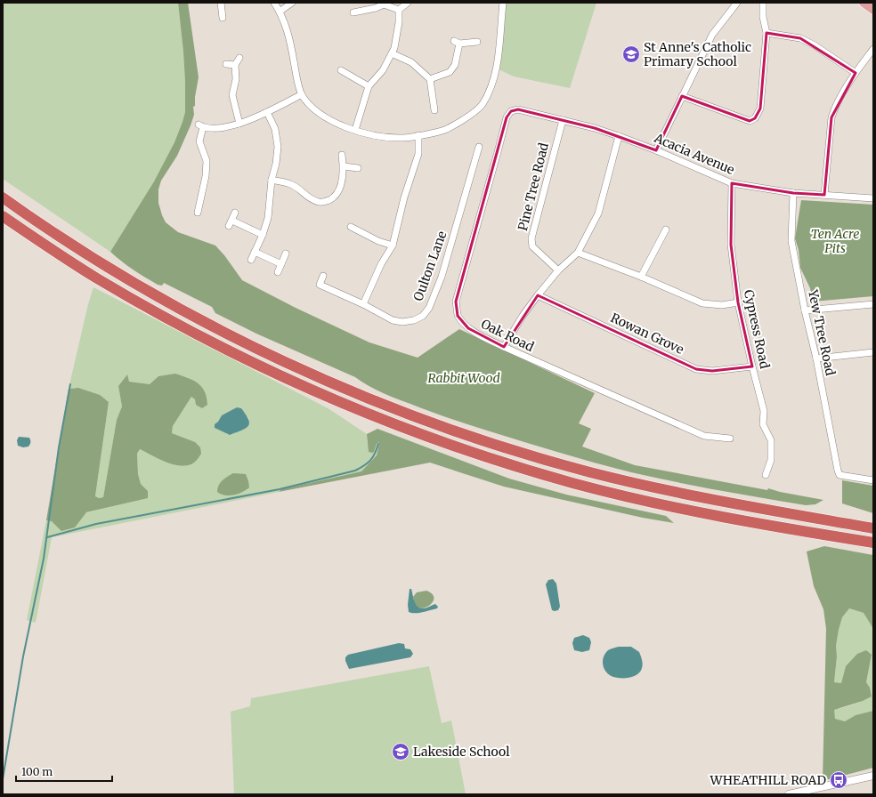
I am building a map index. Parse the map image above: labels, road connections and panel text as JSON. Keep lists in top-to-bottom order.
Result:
{
  "streets": {
    "street": [
      "Acacia Avenue",
      "Pine Tree Road",
      "Oulton Lane",
      "Cypress Road",
      "Yew Tree Road",
      "Rowan Grove",
      "Oak Road"
    ]
  },
  "crossings": [
    ["Acacia Avenue", "Pine Tree Road"],
    ["Acacia Avenue", "Cypress Road"],
    ["Acacia Avenue", "Yew Tree Road"],
    ["Acacia Avenue", "Oak Road"],
    ["Cypress Road", "Rowan Grove"]
  ],
  "parks": ["Ten Acre Pits", "Rabbit Wood"],
  "places": {
    "school or university": ["St Anne's Catholic Primary School", "Lakeside School"],
    "bus stop": ["WHEATHILL ROAD"]
  },
  "scale_bar": "100 m"
}
